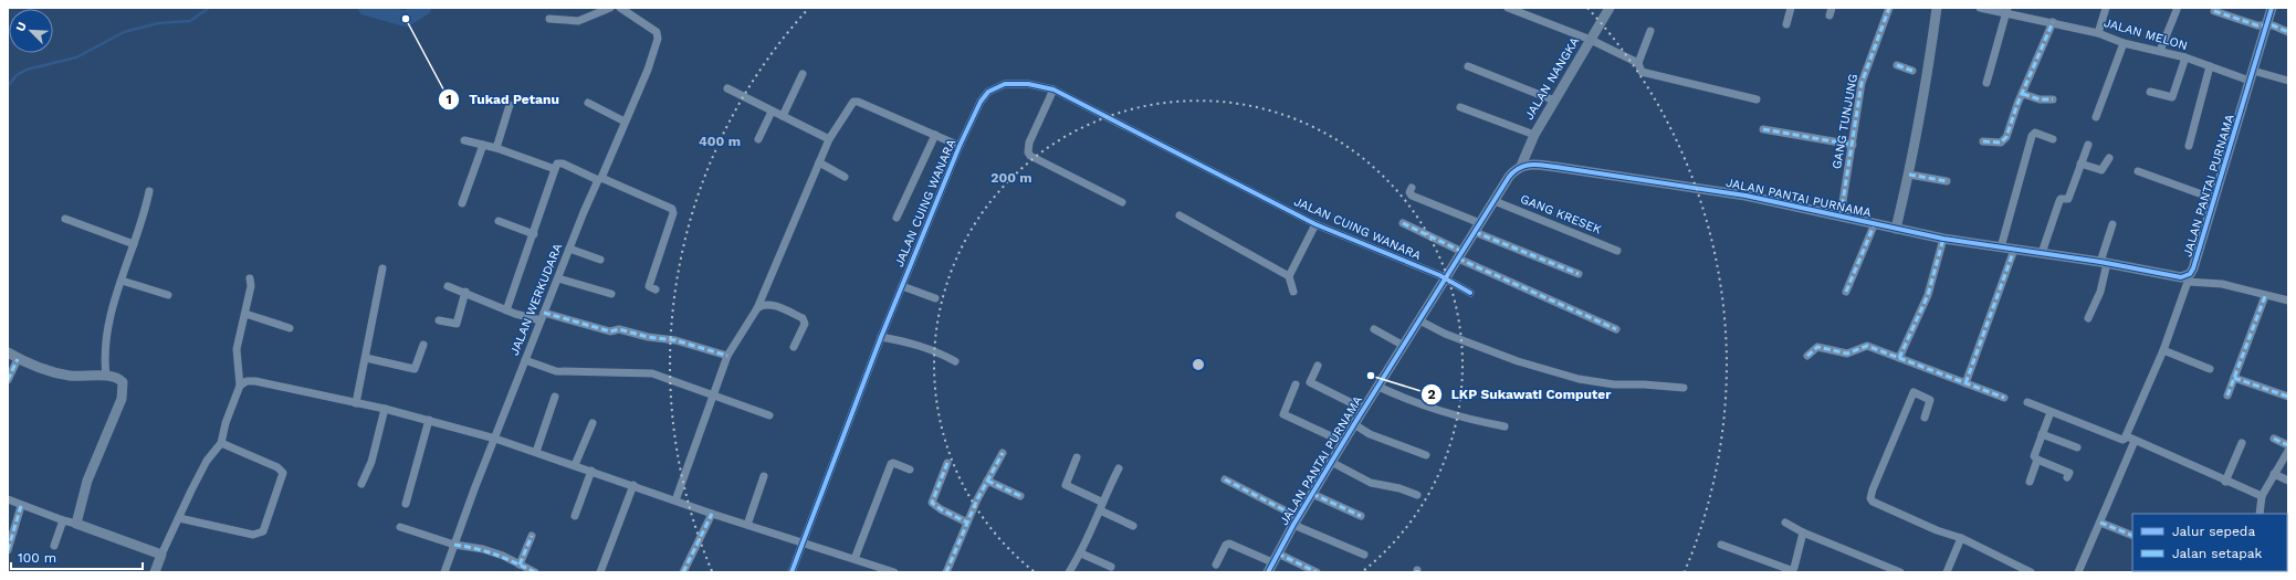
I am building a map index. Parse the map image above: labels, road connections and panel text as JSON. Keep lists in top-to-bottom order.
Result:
{
  "streets": {
    "street": [
      "JALAN MELON",
      "JALAN NANGKA",
      "GANG TUNJUNG",
      "JALAN PANTAI PURNAMA",
      "JALAN CUING WANARA",
      "GANG KRESEK",
      "JALAN WERKUDARA"
    ]
  },
  "crossings": [
    ["JALAN MELON", "JALAN PANTAI PURNAMA"],
    ["JALAN NANGKA", "JALAN PANTAI PURNAMA"],
    ["GANG TUNJUNG", "JALAN PANTAI PURNAMA"],
    ["JALAN PANTAI PURNAMA", "JALAN CUING WANARA"],
    ["JALAN PANTAI PURNAMA", "GANG KRESEK"]
  ],
  "places": ["Tukad Petanu", "LKP Sukawati Computer"],
  "legend": ["Jalur sepeda", "Jalan setapak"],
  "scale_bar": "100 m",
  "north": "top left",
  "rings": ["400 m", "200 m"]
}
